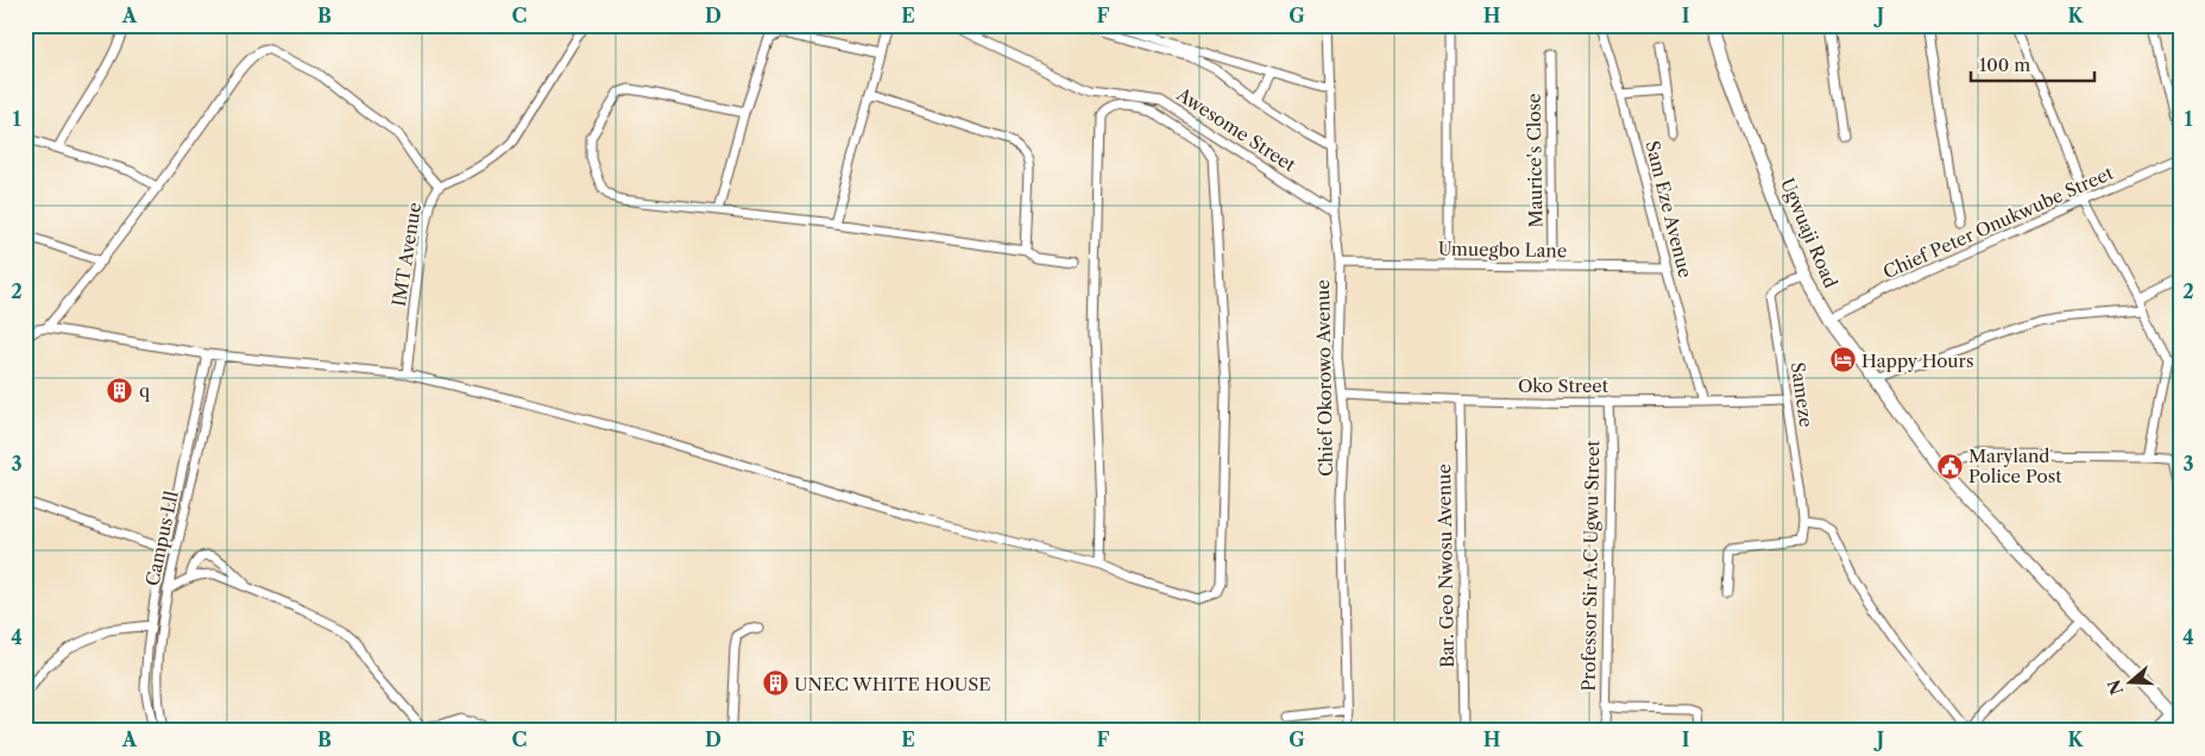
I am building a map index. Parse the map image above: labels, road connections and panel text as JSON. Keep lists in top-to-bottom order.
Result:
{
  "streets": {
    "main road": ["Ugwuaji Road"],
    "street": [
      "Awesome Street",
      "Maurice's Close",
      "Sam Eze Avenue",
      "Chief Peter Onukwube Street",
      "Umuegbo Lane",
      "IMT Avenue",
      "Chief Okorowo Avenue",
      "Oko Street",
      "Sameze",
      "Campus Lll",
      "Bar. Geo Nwosu Avenue",
      "Professor Sir A.C Ugwu Street"
    ]
  },
  "crossings": [
    ["Awesome Street", "Chief Okorowo Avenue"],
    ["Maurice's Close", "Umuegbo Lane"],
    ["Sam Eze Avenue", "Umuegbo Lane"],
    ["Sam Eze Avenue", "Oko Street"],
    ["Chief Peter Onukwube Street", "Ugwuaji Road"],
    ["Ugwuaji Road", "Sameze"],
    ["Umuegbo Lane", "Chief Okorowo Avenue"],
    ["Chief Okorowo Avenue", "Oko Street"],
    ["Oko Street", "Sameze"],
    ["Oko Street", "Bar. Geo Nwosu Avenue"],
    ["Oko Street", "Professor Sir A.C Ugwu Street"]
  ],
  "places": {
    "hotel": ["Happy Hours"],
    "building": ["q", "UNEC WHITE HOUSE"],
    "public building": ["Maryland Police Post"]
  },
  "scale_bar": "100 m",
  "north": "left",
  "grid": {
    "columns": [
      "A",
      "B",
      "C",
      "D",
      "E",
      "F",
      "G",
      "H",
      "I",
      "J",
      "K"
    ],
    "rows": [
      "1",
      "2",
      "3",
      "4"
    ]
  }
}
